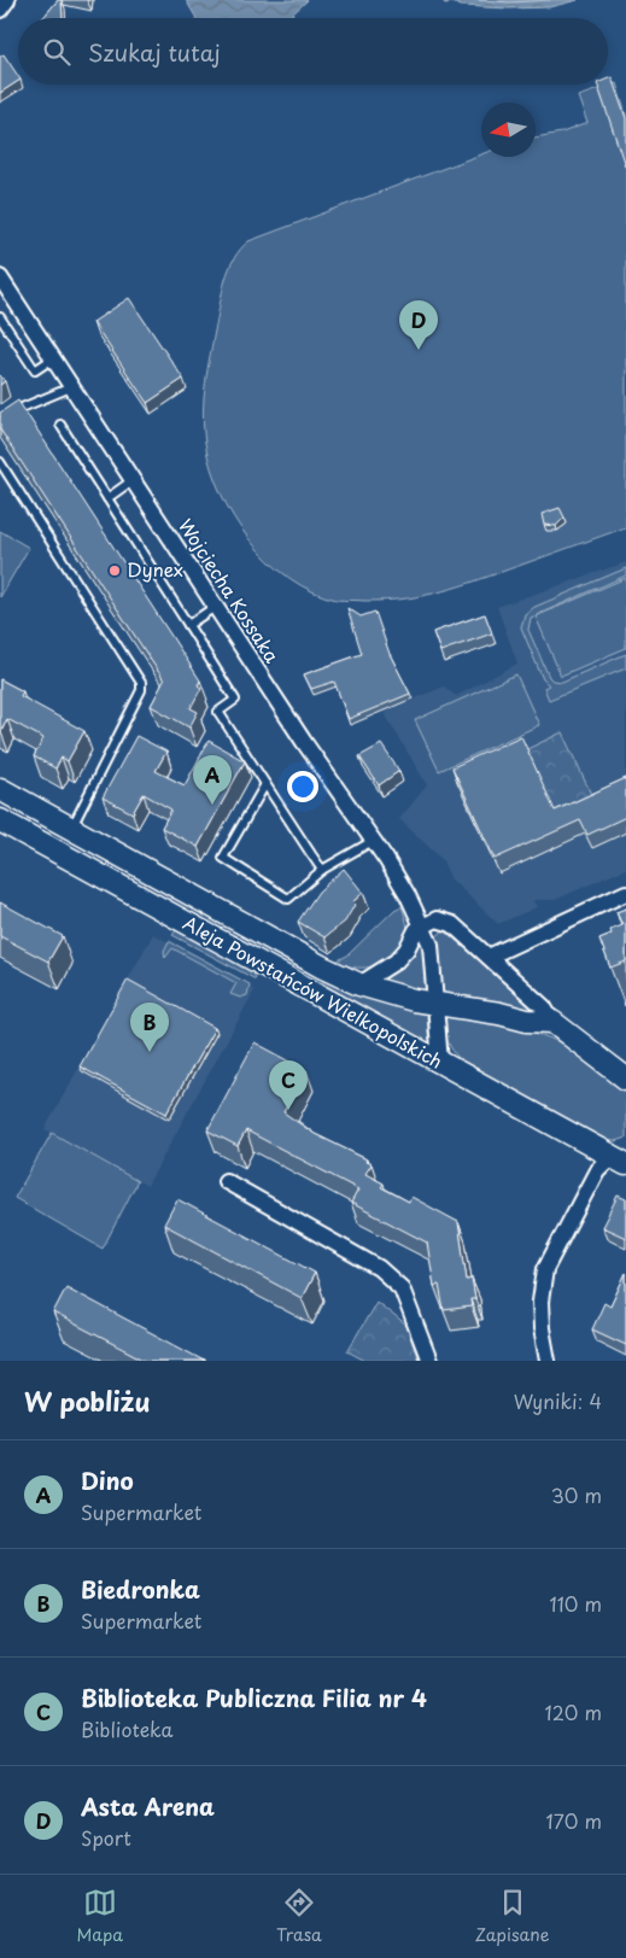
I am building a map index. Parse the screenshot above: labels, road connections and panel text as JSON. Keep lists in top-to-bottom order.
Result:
{
  "streets": {
    "main road": ["Aleja Powstańców Wielkopolskich"],
    "street": ["Wojciecha Kossaka"]
  },
  "crossings": [
    ["Wojciecha Kossaka", "Aleja Powstańców Wielkopolskich"]
  ],
  "places": ["Dynex"],
  "north": "left",
  "page": {
    "search": "Szukaj tutaj",
    "pins": [
      "D",
      "A",
      "B",
      "C"
    ],
    "heading": ["W pobliżu", "Wyniki: 4"],
    "list": [
      {
        "mark": "A",
        "name": "Dino",
        "note": "Supermarket",
        "value": "30 m"
      },
      {
        "mark": "B",
        "name": "Biedronka",
        "note": "Supermarket",
        "value": "110 m"
      },
      {
        "mark": "C",
        "name": "Biblioteka Publiczna Filia nr 4",
        "note": "Biblioteka",
        "value": "120 m"
      },
      {
        "mark": "D",
        "name": "Asta Arena",
        "note": "Sport",
        "value": "170 m"
      }
    ],
    "nav": ["Mapa", "Trasa", "Zapisane"]
  }
}
